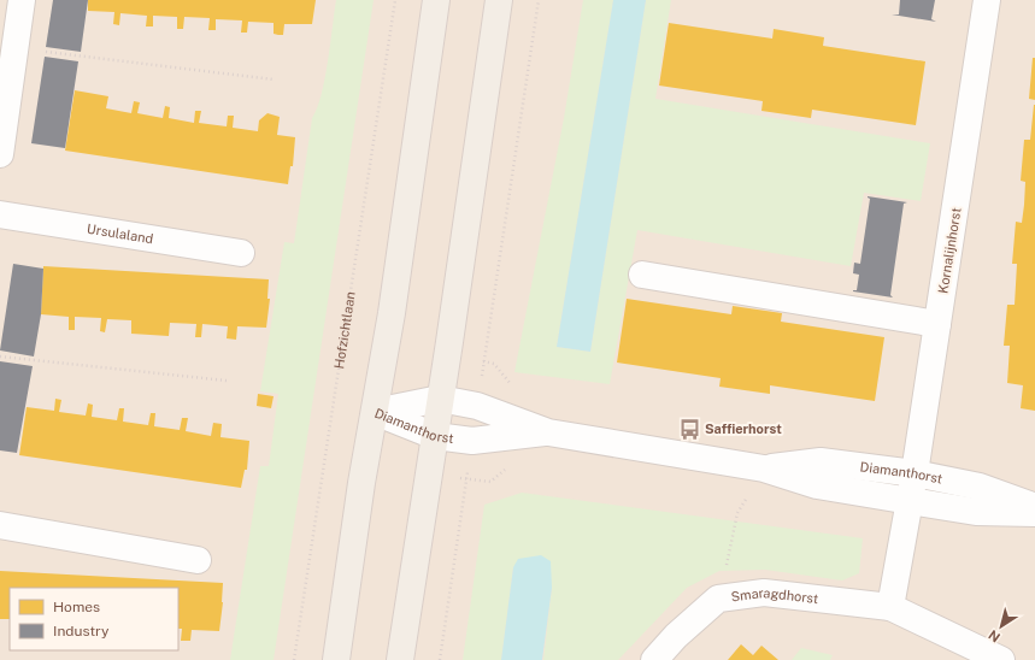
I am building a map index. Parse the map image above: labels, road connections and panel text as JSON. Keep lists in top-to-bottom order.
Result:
{
  "streets": {
    "street": [
      "Ursulaland",
      "Kornalijnhorst",
      "Diamanthorst",
      "Smaragdhorst"
    ],
    "path": ["Hofzichtlaan"]
  },
  "crossings": [
    ["Kornalijnhorst", "Diamanthorst"]
  ],
  "places": {
    "bus stop": ["Saffierhorst"]
  },
  "legend": ["Homes", "Industry"],
  "north": "bottom left"
}
